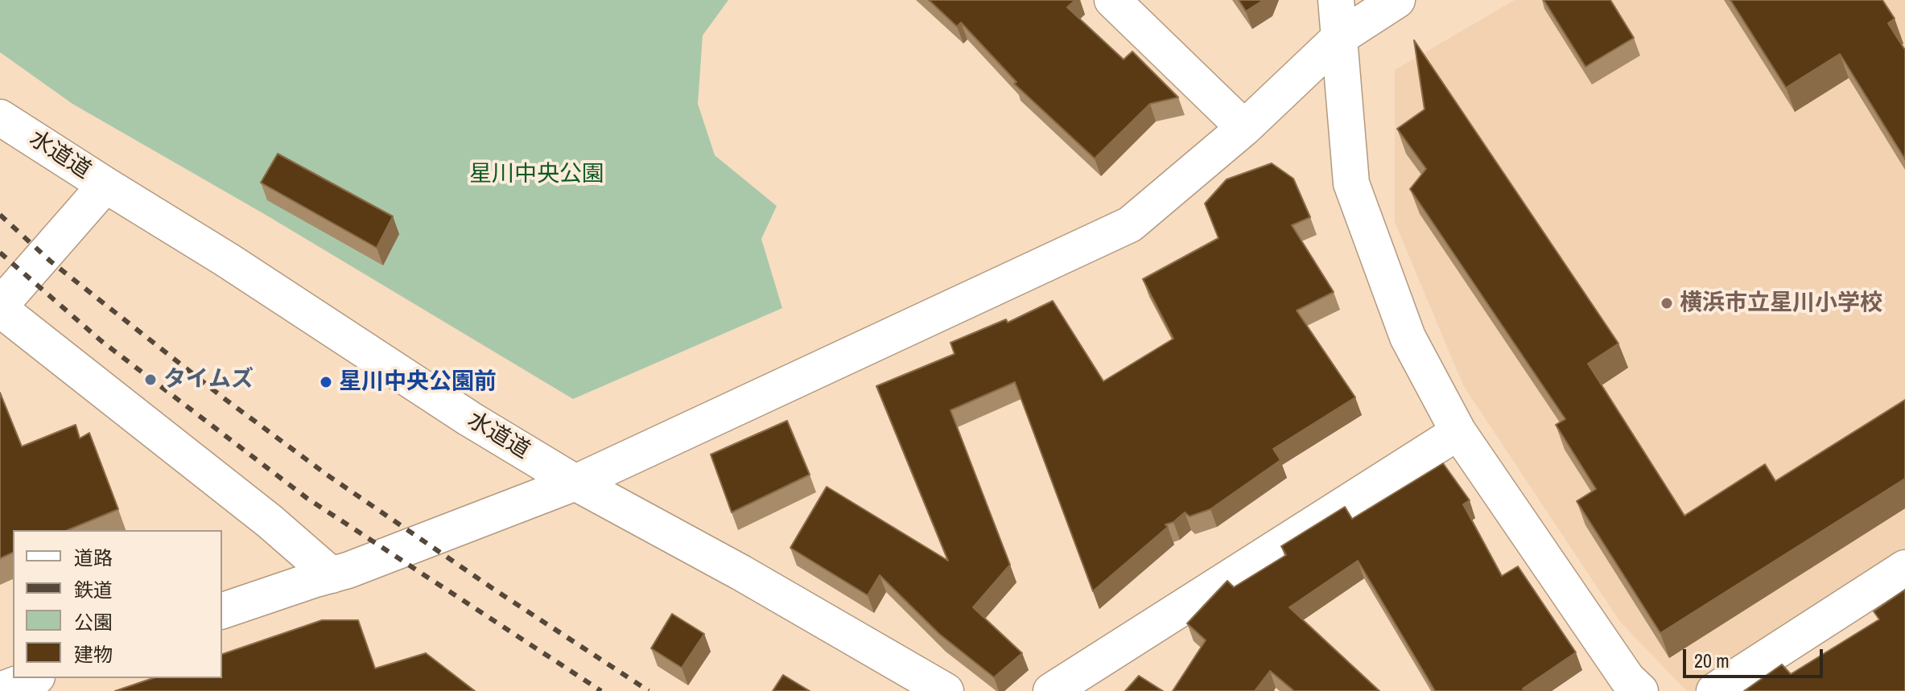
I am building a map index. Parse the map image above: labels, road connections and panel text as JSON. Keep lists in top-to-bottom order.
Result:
{
  "streets": {
    "street": ["水道道"]
  },
  "parks": ["星川中央公園"],
  "places": ["横浜市立星川小学校", "タイムズ", "星川中央公園前"],
  "legend": [
    "道路",
    "鉄道",
    "公園",
    "建物"
  ],
  "scale_bar": "20 m"
}
